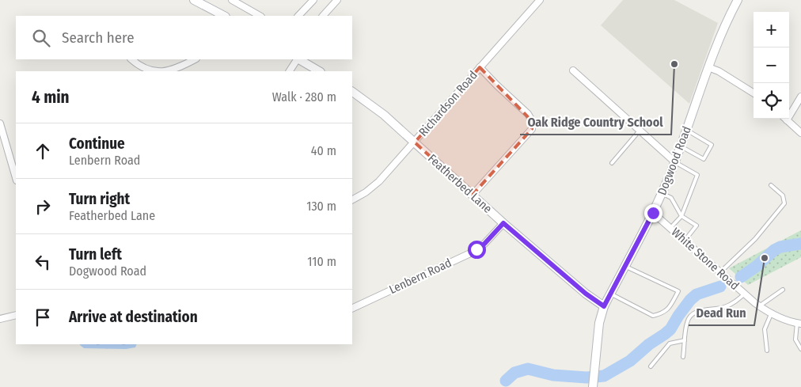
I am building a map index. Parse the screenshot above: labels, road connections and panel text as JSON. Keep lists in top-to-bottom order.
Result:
{
  "streets": {
    "main road": ["Dogwood Road", "Featherbed Lane"],
    "street": ["Richardson Road", "White Stone Road", "Lenbern Road"]
  },
  "crossings": [
    ["Richardson Road", "Featherbed Lane"],
    ["Dogwood Road", "Featherbed Lane"],
    ["Dogwood Road", "White Stone Road"],
    ["Featherbed Lane", "Lenbern Road"]
  ],
  "places": ["Oak Ridge Country School", "Dead Run"],
  "page": {
    "map_buttons": ["+", "−"],
    "search": "Search here",
    "heading": ["4 min", "Walk · 280 m"],
    "list": [
      ["Continue", "Lenbern Road", "40 m"],
      ["Turn right", "Featherbed Lane", "130 m"],
      ["Turn left", "Dogwood Road", "110 m"],
      "Arrive at destination"
    ]
  }
}
